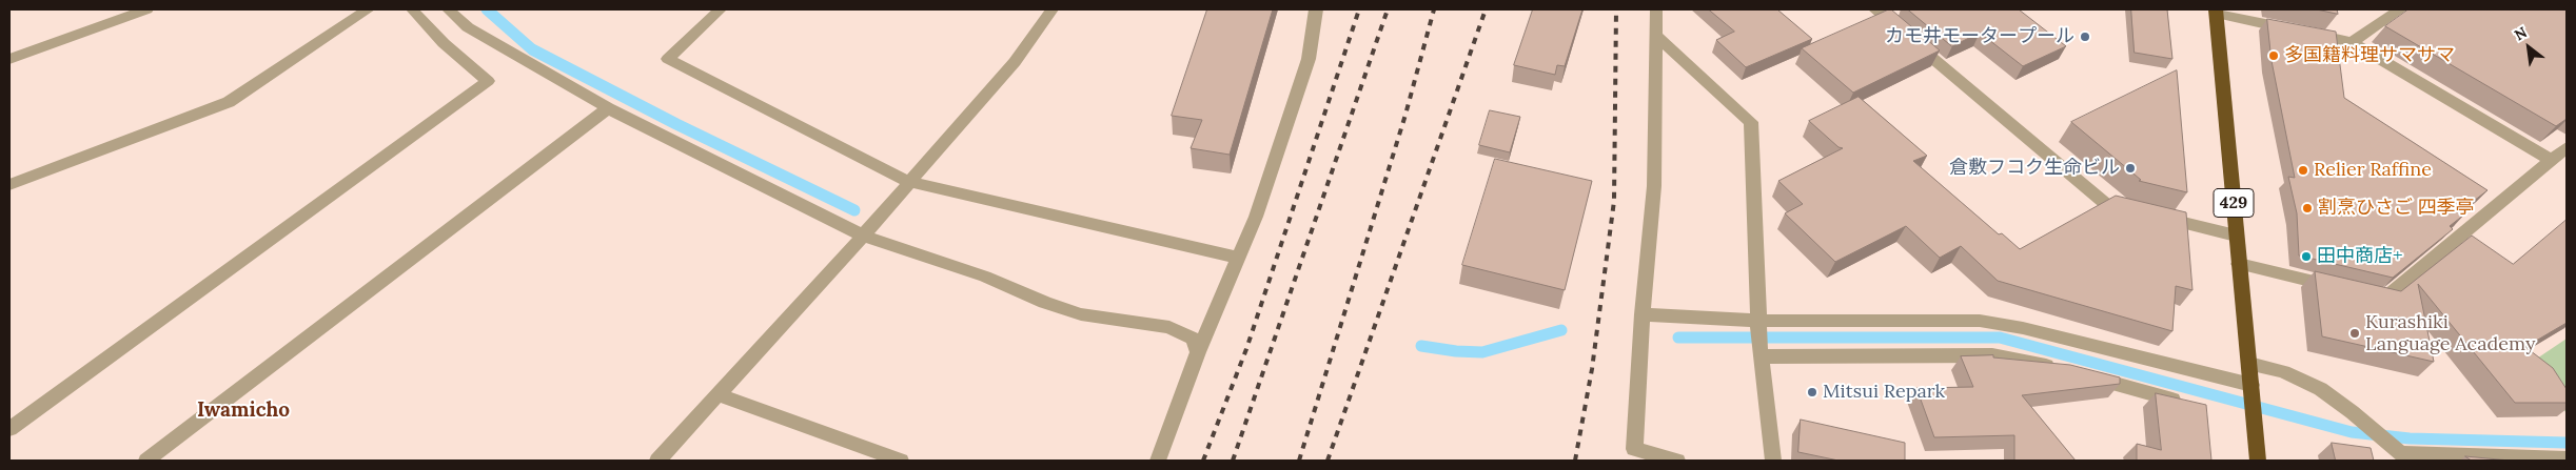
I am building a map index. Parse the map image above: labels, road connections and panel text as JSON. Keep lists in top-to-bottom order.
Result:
{
  "streets": {
    "highway": ["429"]
  },
  "districts": ["Iwamicho"],
  "places": [
    "カモ井モータープール",
    "多国籍料理サマサマ",
    "倉敷フコク生命ビル",
    "Relier Raffine",
    "割烹ひさご 四季亭",
    "田中商店+",
    "Kurashiki Language Academy",
    "Mitsui Repark"
  ],
  "north": "top left"
}
